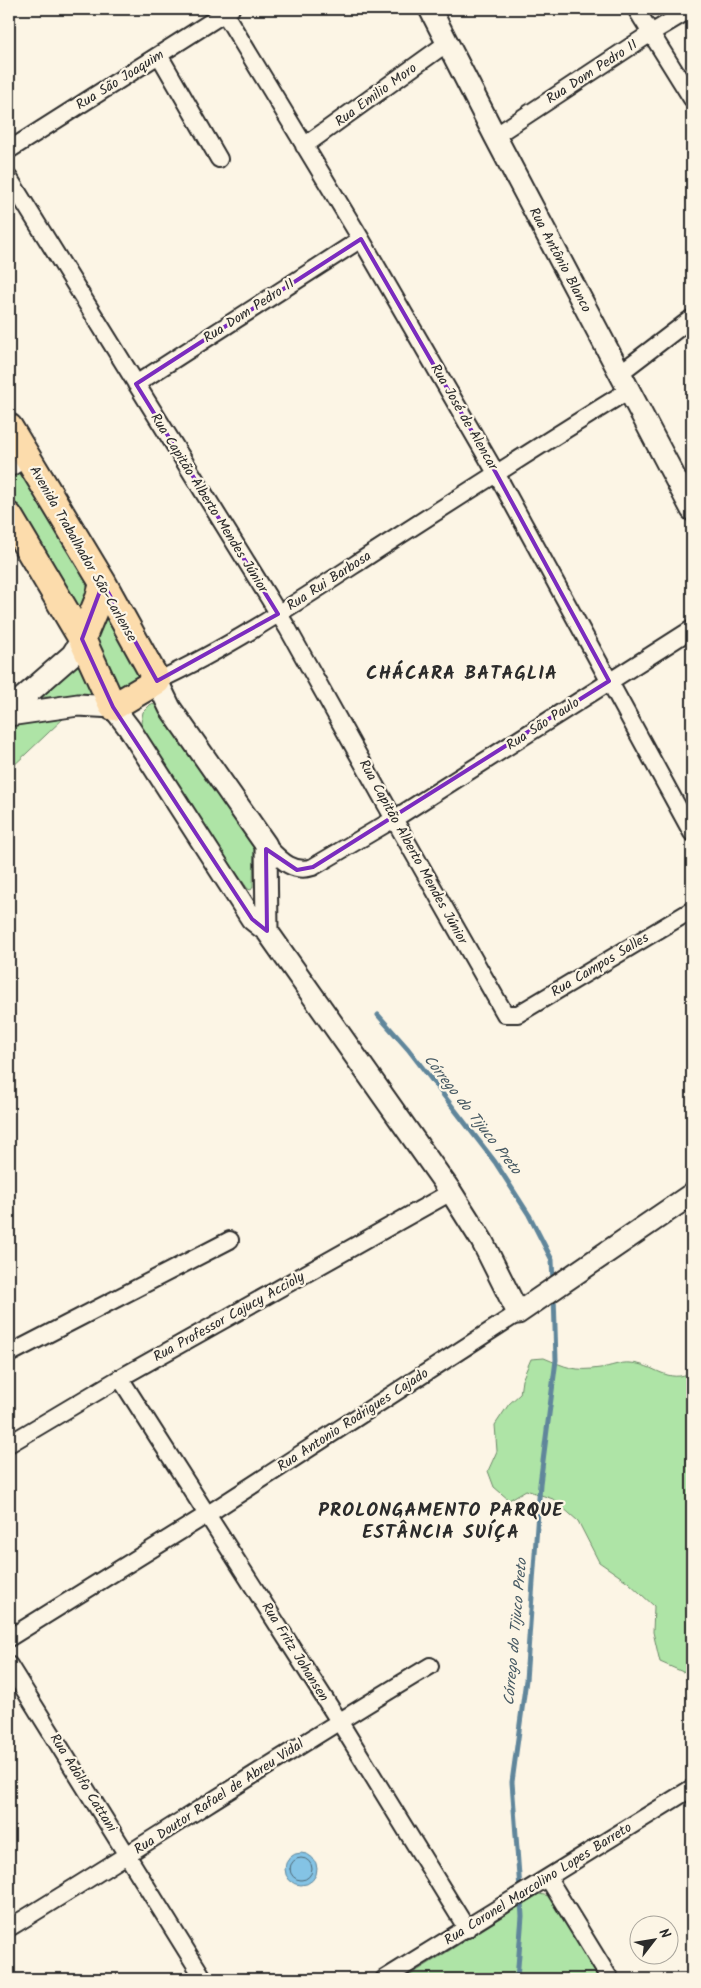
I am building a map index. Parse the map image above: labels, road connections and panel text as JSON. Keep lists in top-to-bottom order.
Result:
{
  "streets": {
    "main road": ["Avenida Trabalhador São-Carlense", "Rua Rui Barbosa"],
    "street": [
      "Rua Dom Pedro II",
      "Rua São Joaquim",
      "Rua Emilio Moro",
      "Rua Antônio Blanco",
      "Rua José de Alencar",
      "Rua Capitão Alberto Mendes Júnior",
      "Rua São Paulo",
      "Rua Campos Salles",
      "Rua Professor Cajucy Accioly",
      "Rua Antonio Rodrigues Cajado",
      "Rua Fritz Johansen",
      "Rua Adolfo Cattani",
      "Rua Doutor Rafael de Abreu Vidal",
      "Rua Coronel Marcolino Lopes Barreto"
    ]
  },
  "crossings": [
    ["Rua Dom Pedro II", "Rua Antônio Blanco"],
    ["Rua Dom Pedro II", "Rua José de Alencar"],
    ["Rua Dom Pedro II", "Rua Capitão Alberto Mendes Júnior"],
    ["Rua São Joaquim", "Rua José de Alencar"],
    ["Rua Emilio Moro", "Rua Antônio Blanco"],
    ["Rua Emilio Moro", "Rua José de Alencar"],
    ["Rua Antônio Blanco", "Rua Rui Barbosa"],
    ["Rua José de Alencar", "Rua Rui Barbosa"],
    ["Rua José de Alencar", "Rua São Paulo"],
    ["Rua Capitão Alberto Mendes Júnior", "Rua Rui Barbosa"],
    ["Rua Capitão Alberto Mendes Júnior", "Rua São Paulo"],
    ["Rua Capitão Alberto Mendes Júnior", "Rua Campos Salles"],
    ["Avenida Trabalhador São-Carlense", "Rua Rui Barbosa"],
    ["Rua Professor Cajucy Accioly", "Rua Fritz Johansen"],
    ["Rua Antonio Rodrigues Cajado", "Rua Fritz Johansen"],
    ["Rua Fritz Johansen", "Rua Doutor Rafael de Abreu Vidal"],
    ["Rua Fritz Johansen", "Rua Coronel Marcolino Lopes Barreto"],
    ["Rua Adolfo Cattani", "Rua Doutor Rafael de Abreu Vidal"]
  ],
  "districts": ["CHÁCARA BATAGLIA", "PROLONGAMENTO PARQUE ESTÂNCIA SUÍÇA"],
  "water": ["Córrego do Tijuco Preto"],
  "north": "top right"
}
